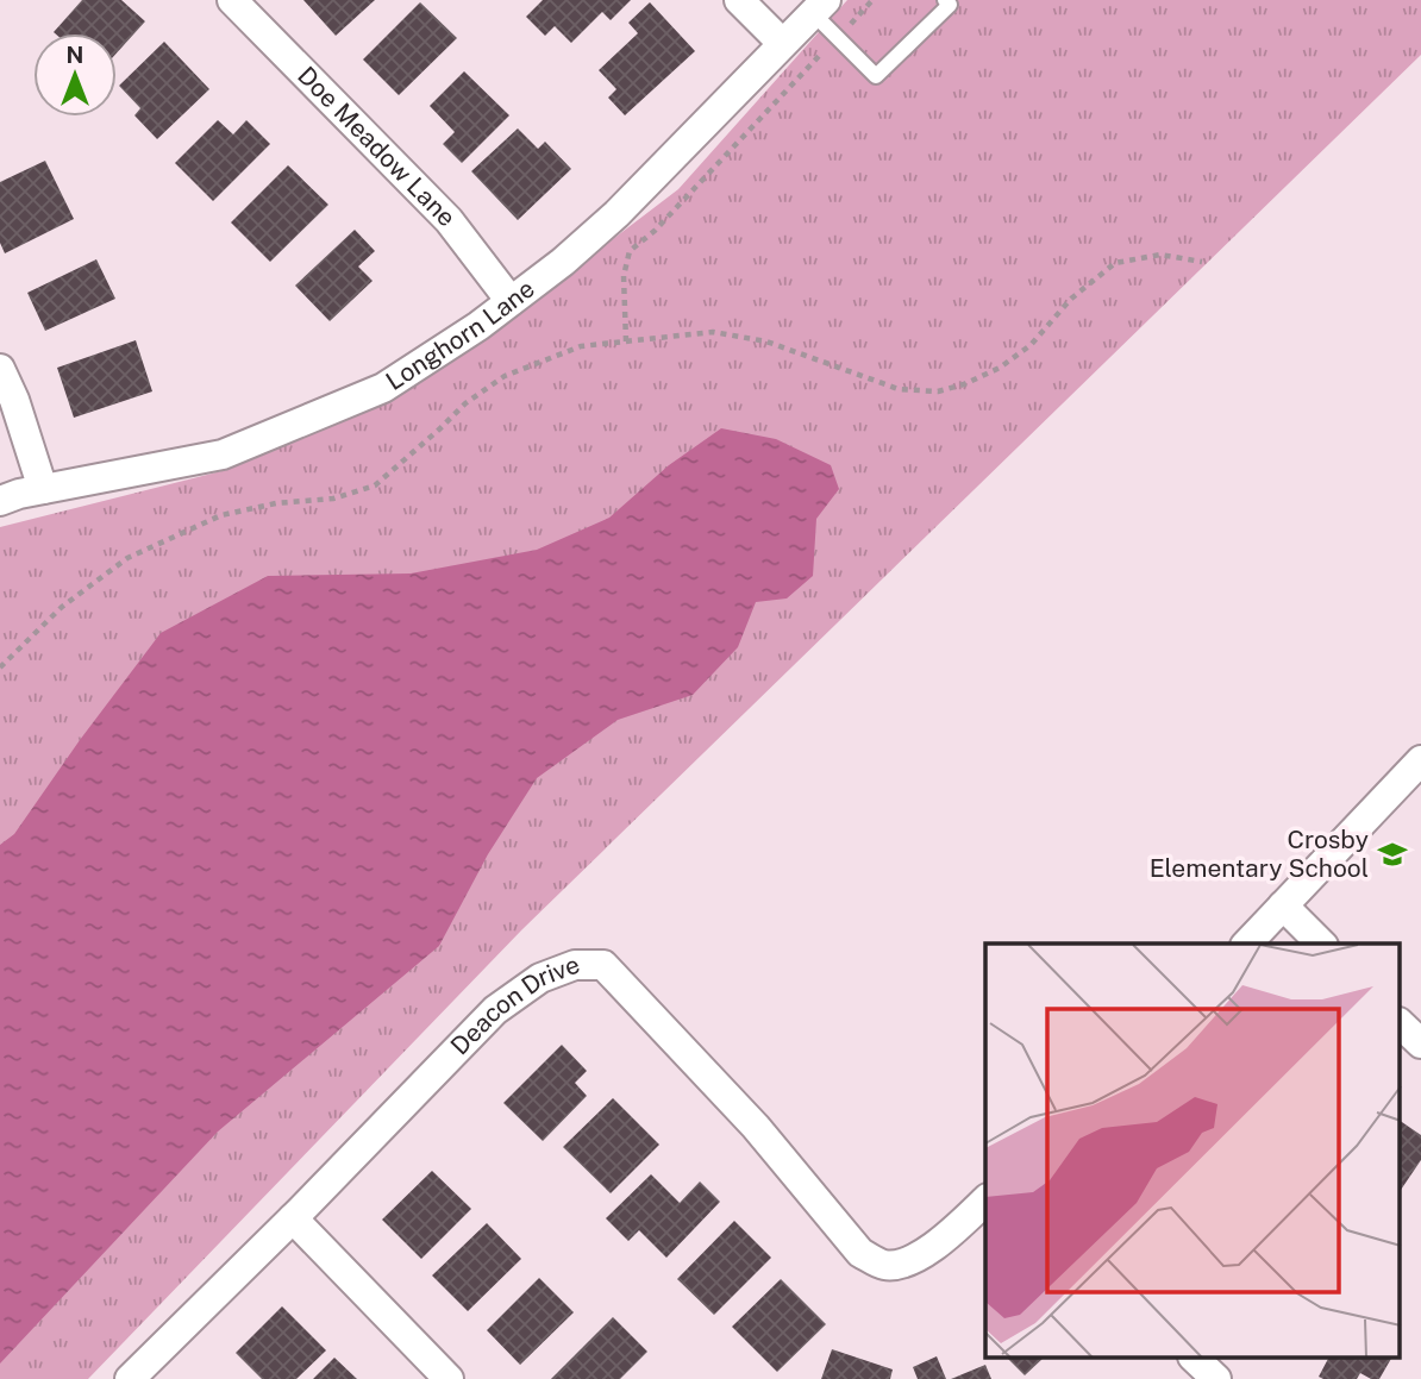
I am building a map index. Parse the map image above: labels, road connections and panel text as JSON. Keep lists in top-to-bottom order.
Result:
{
  "streets": {
    "street": ["Doe Meadow Lane", "Longhorn Lane", "Deacon Drive"]
  },
  "crossings": [
    ["Doe Meadow Lane", "Longhorn Lane"]
  ],
  "places": {
    "school or university": ["Crosby Elementary School"]
  },
  "north": "top"
}
